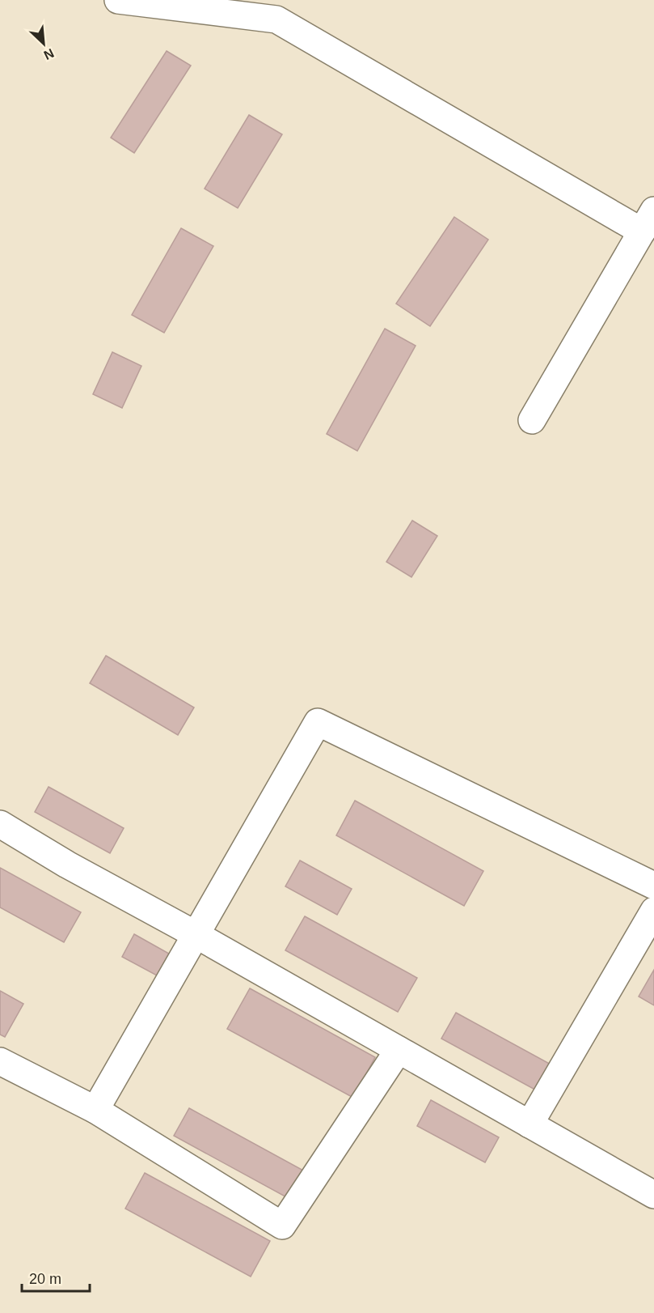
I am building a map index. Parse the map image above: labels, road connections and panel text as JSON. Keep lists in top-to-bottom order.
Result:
{
  "scale_bar": "20 m",
  "north": "bottom right"
}
